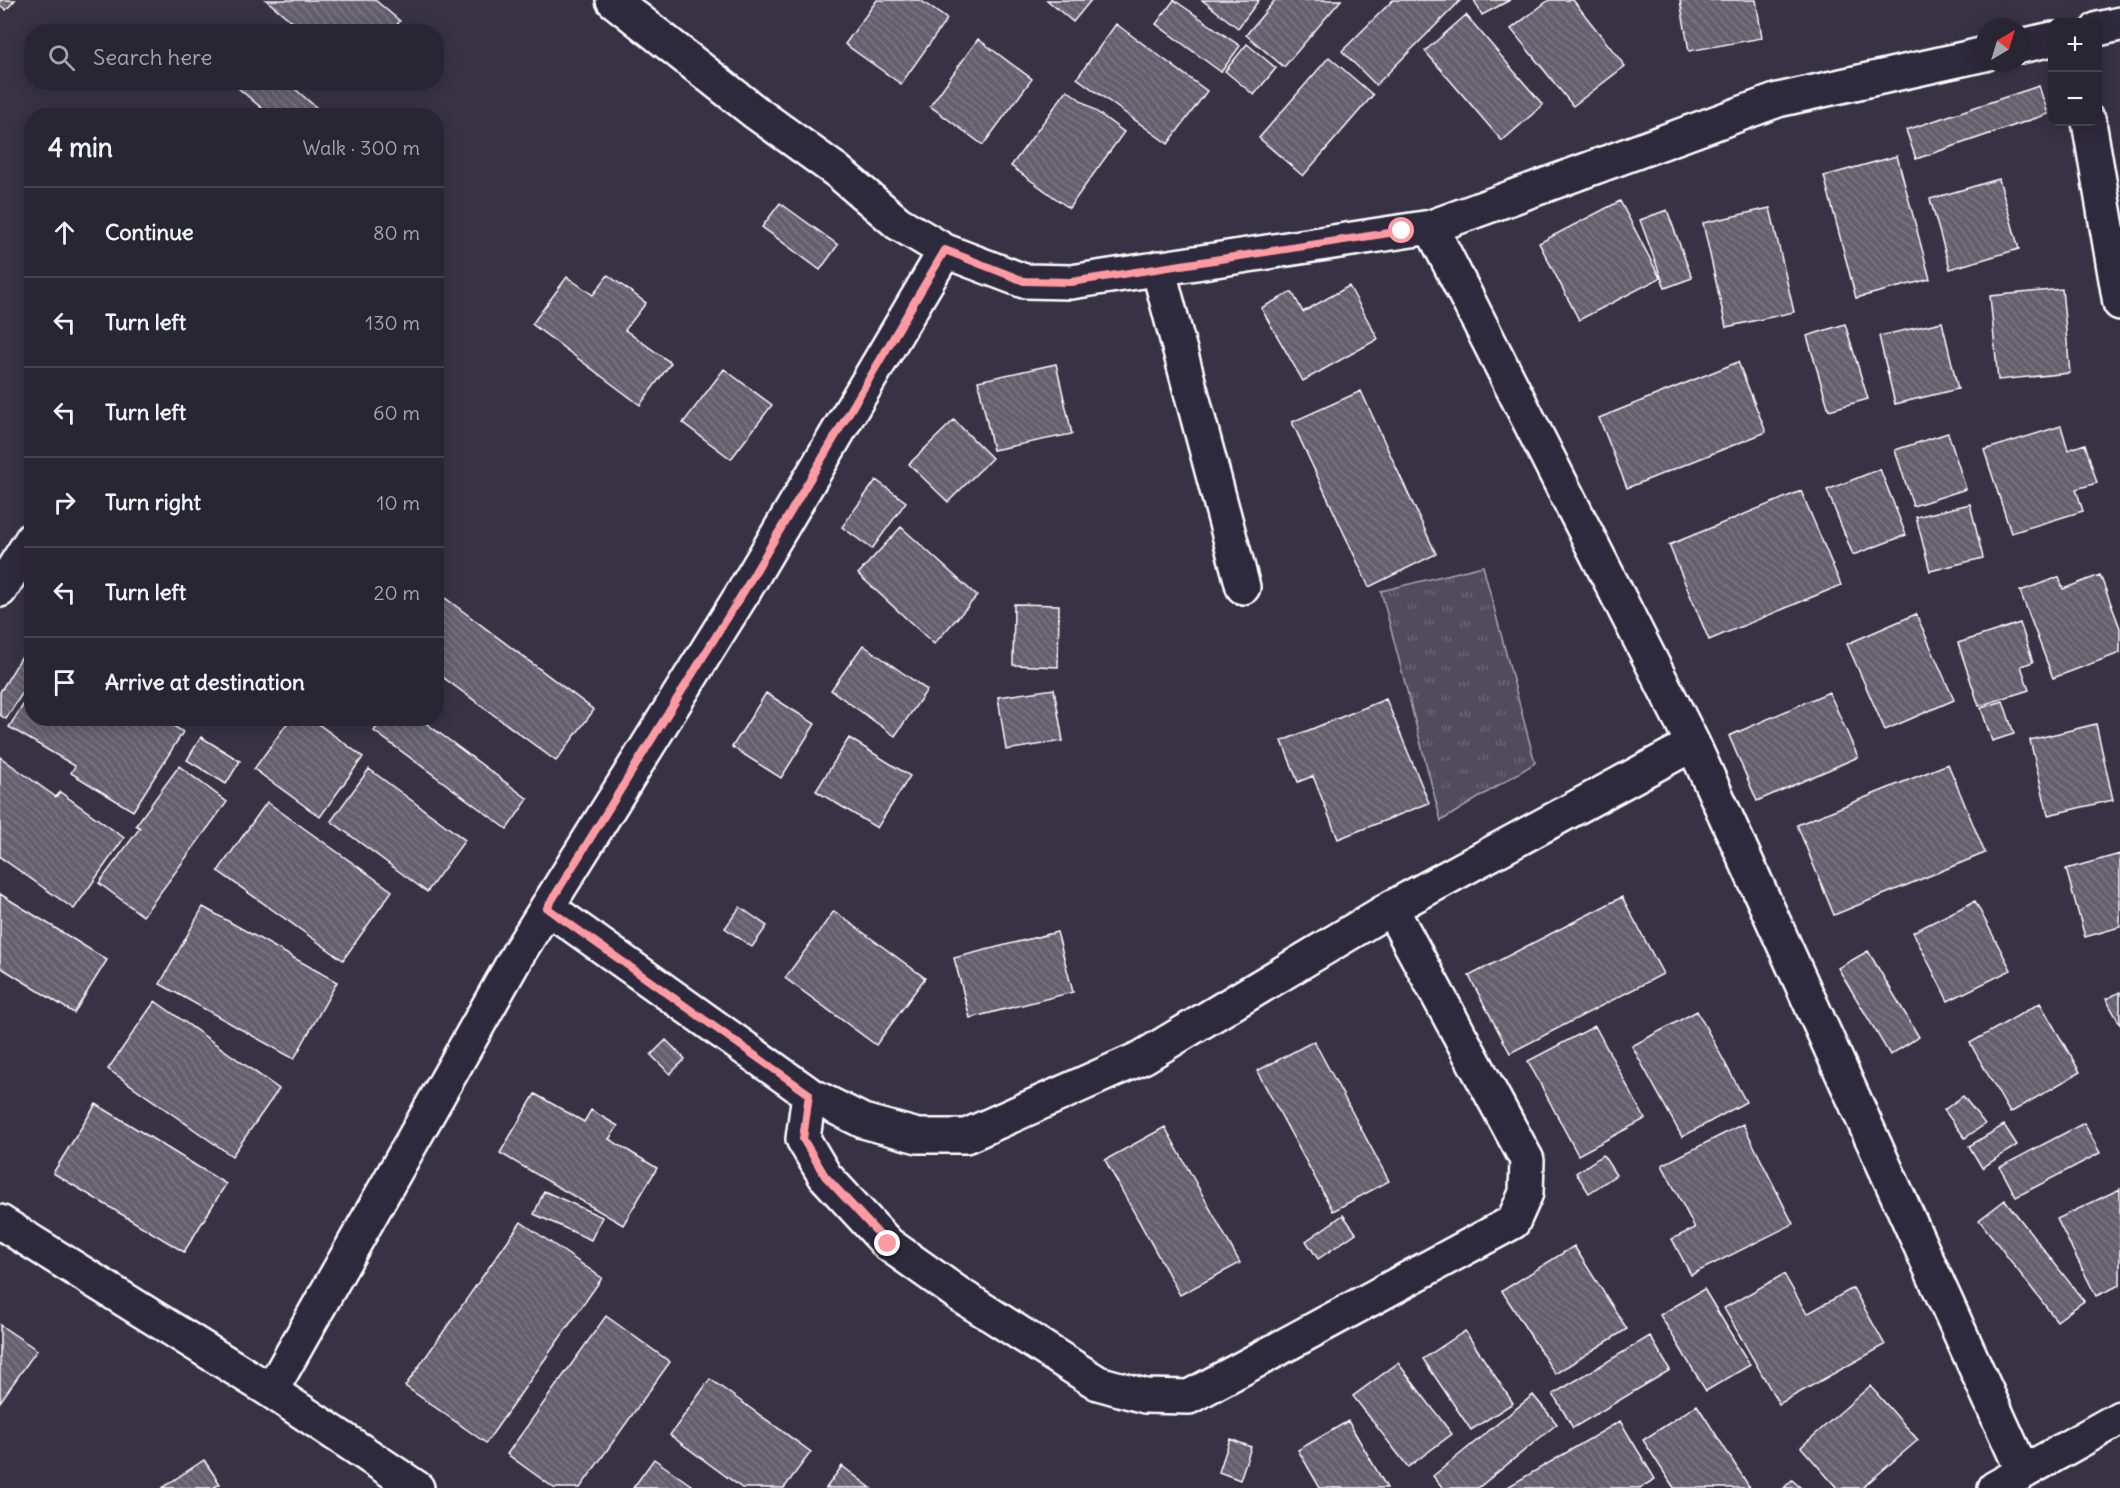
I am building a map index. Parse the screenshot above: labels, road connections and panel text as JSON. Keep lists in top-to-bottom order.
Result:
{
  "north": "top right",
  "page": {
    "map_buttons": ["+", "−"],
    "search": "Search here",
    "heading": ["4 min", "Walk · 300 m"],
    "list": [
      ["Continue", "80 m"],
      ["Turn left", "130 m"],
      ["Turn left", "60 m"],
      ["Turn right", "10 m"],
      ["Turn left", "20 m"],
      "Arrive at destination"
    ]
  }
}
